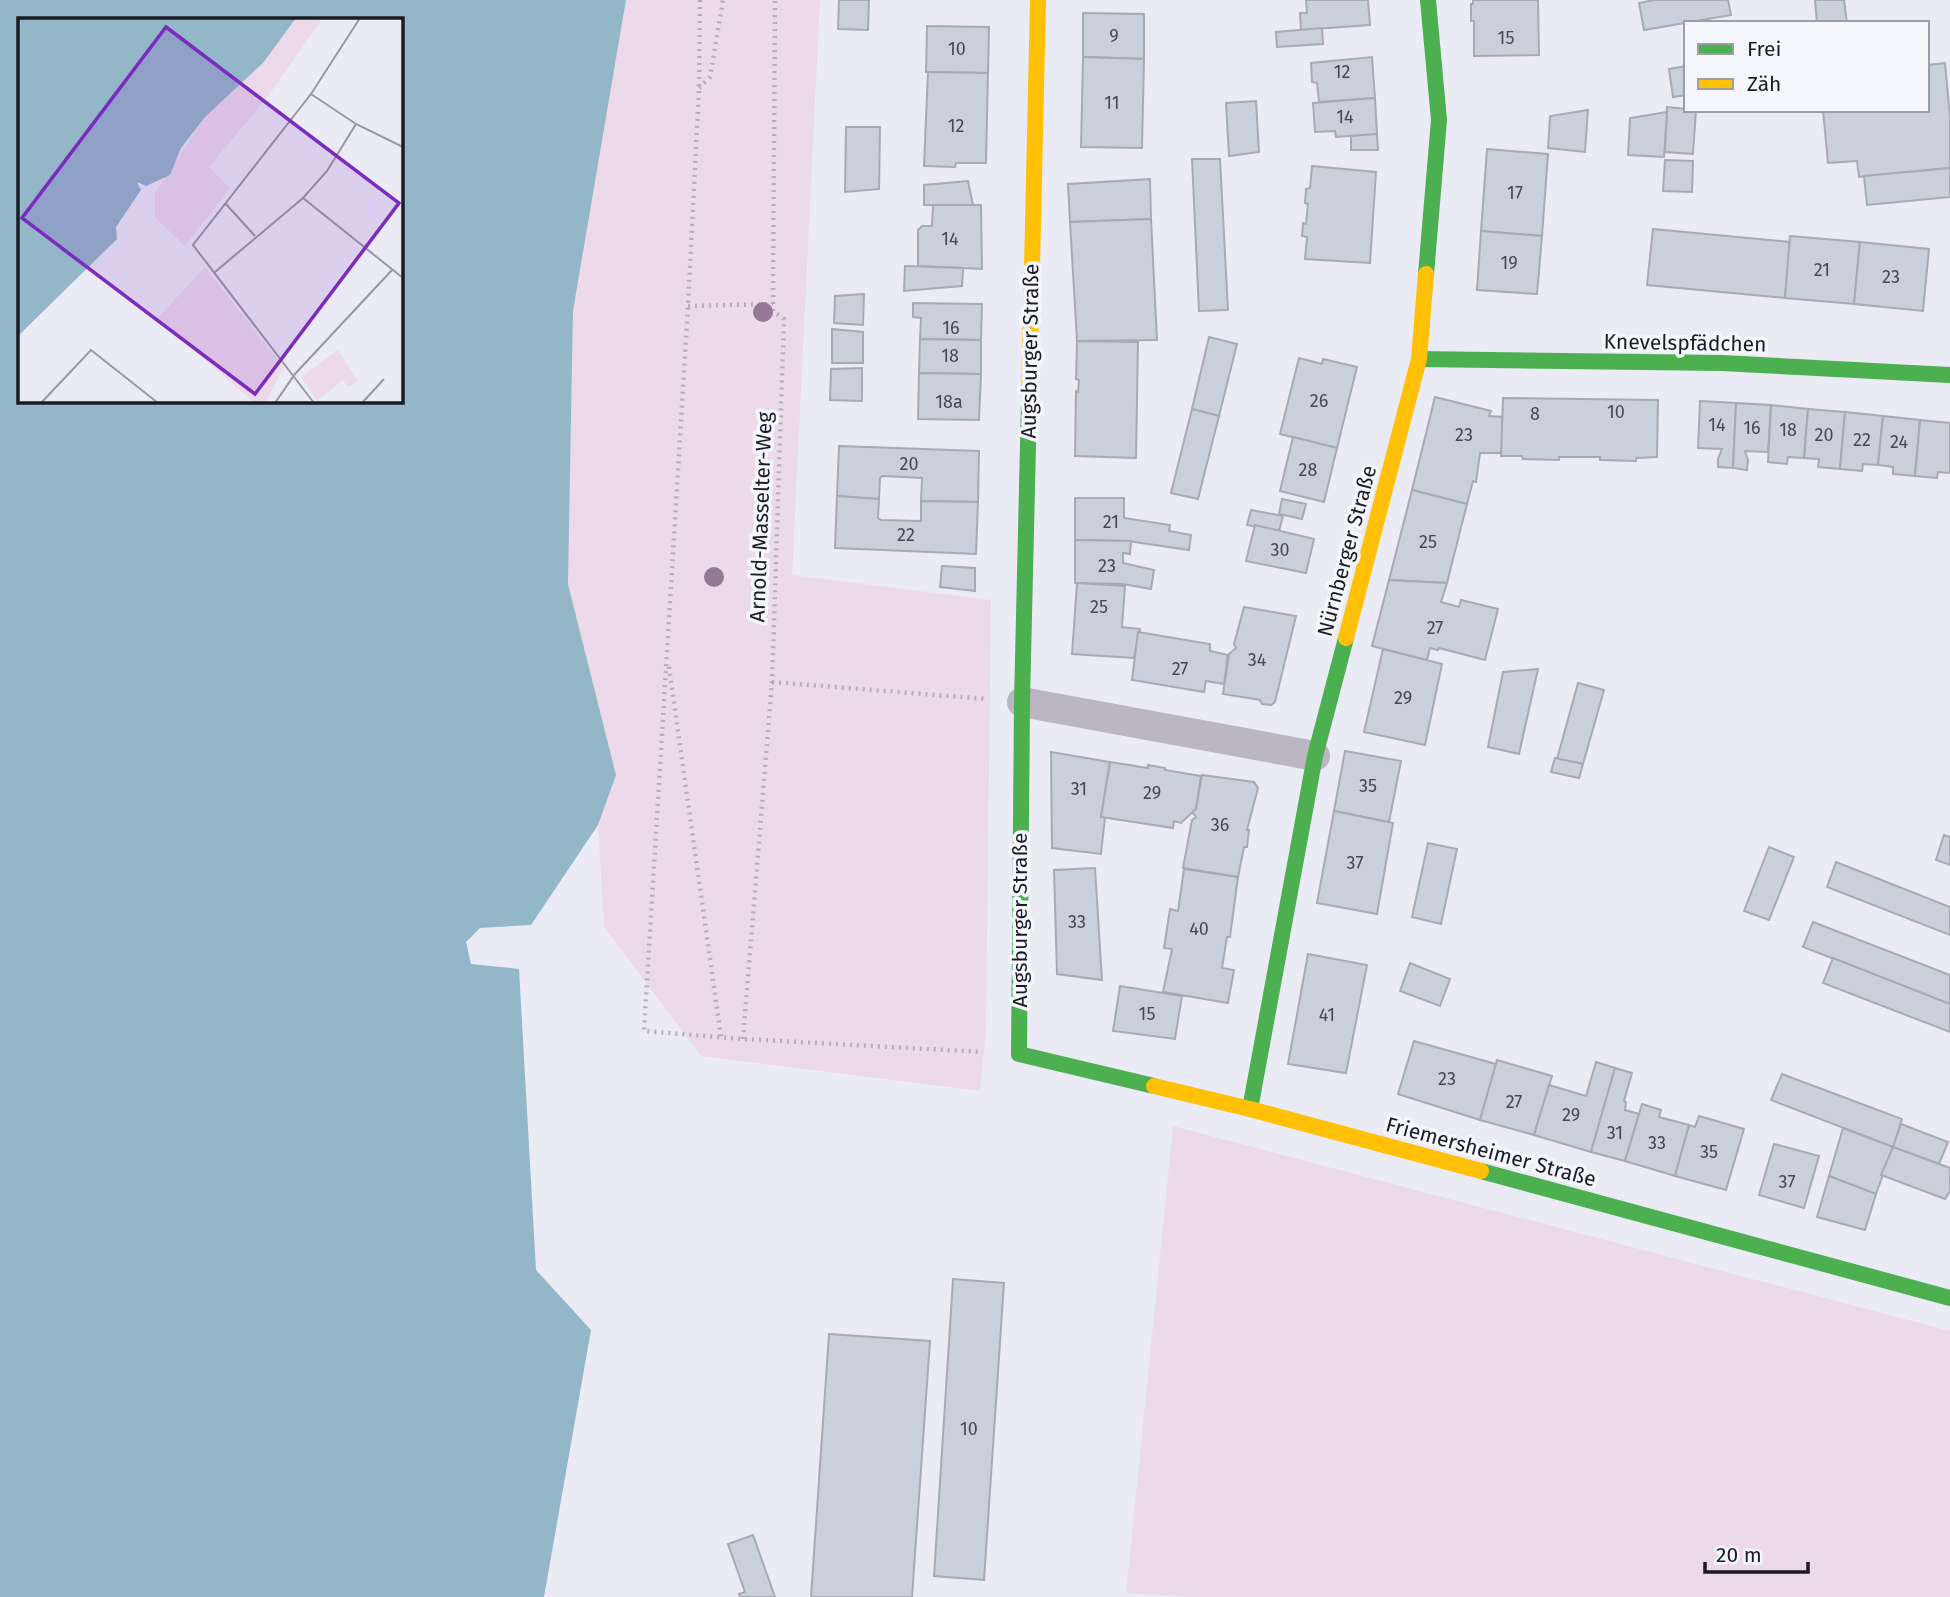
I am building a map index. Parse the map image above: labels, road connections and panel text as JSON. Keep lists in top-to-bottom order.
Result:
{
  "streets": {
    "street": [
      "Knevelspfädchen",
      "Augsburger Straße",
      "Nürnberger Straße",
      "Friemersheimer Straße"
    ],
    "path": ["Arnold-Masselter-Weg"]
  },
  "crossings": [
    ["Knevelspfädchen", "Nürnberger Straße"],
    ["Augsburger Straße", "Friemersheimer Straße"],
    ["Nürnberger Straße", "Friemersheimer Straße"]
  ],
  "house_numbers": [
    "9",
    "15",
    "10",
    "12",
    "11",
    "14",
    "12",
    "17",
    "14",
    "19",
    "21",
    "23",
    "16",
    "18",
    "26",
    "18a",
    "10",
    "8",
    "14",
    "16",
    "18",
    "23",
    "20",
    "22",
    "24",
    "20",
    "28",
    "21",
    "22",
    "25",
    "30",
    "23",
    "25",
    "27",
    "34",
    "27",
    "29",
    "35",
    "31",
    "29",
    "36",
    "37",
    "33",
    "40",
    "15",
    "41",
    "23",
    "27",
    "29",
    "31",
    "33",
    "35",
    "37",
    "10"
  ],
  "legend": ["Frei", "Zäh"],
  "scale_bar": "20 m"
}
